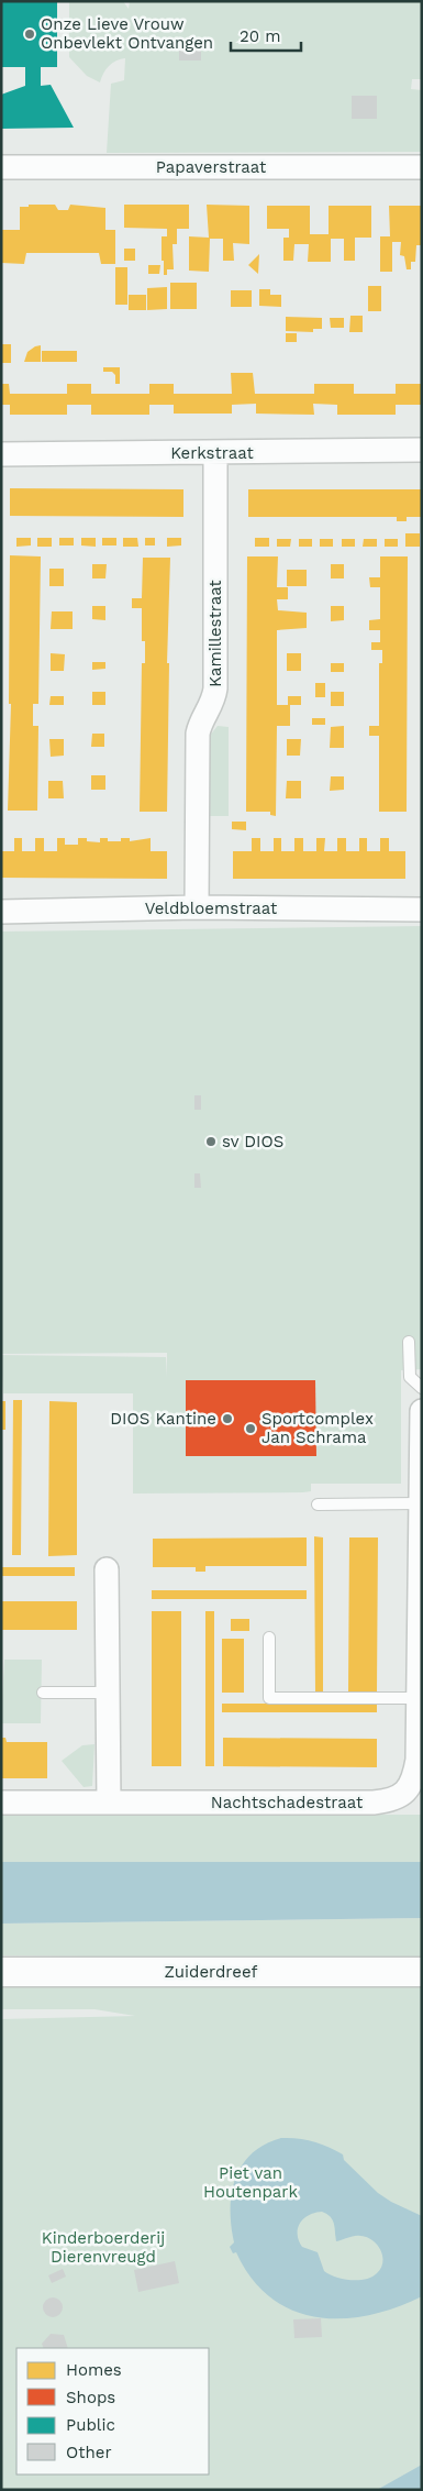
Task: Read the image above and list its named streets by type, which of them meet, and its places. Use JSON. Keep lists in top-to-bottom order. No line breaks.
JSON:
{"streets":{"street":["Papaverstraat","Kerkstraat","Kamillestraat","Veldbloemstraat","Nachtschadestraat","Zuiderdreef"]},"crossings":[["Kerkstraat","Kamillestraat"],["Kamillestraat","Veldbloemstraat"]],"parks":["Piet van Houtenpark","Kinderboerderij Dierenvreugd"],"places":["Onze Lieve Vrouw Onbevlekt Ontvangen","sv DIOS","DIOS Kantine","Sportcomplex Jan Schrama"],"legend":["Homes","Shops","Public","Other"],"scale_bar":"20 m"}
